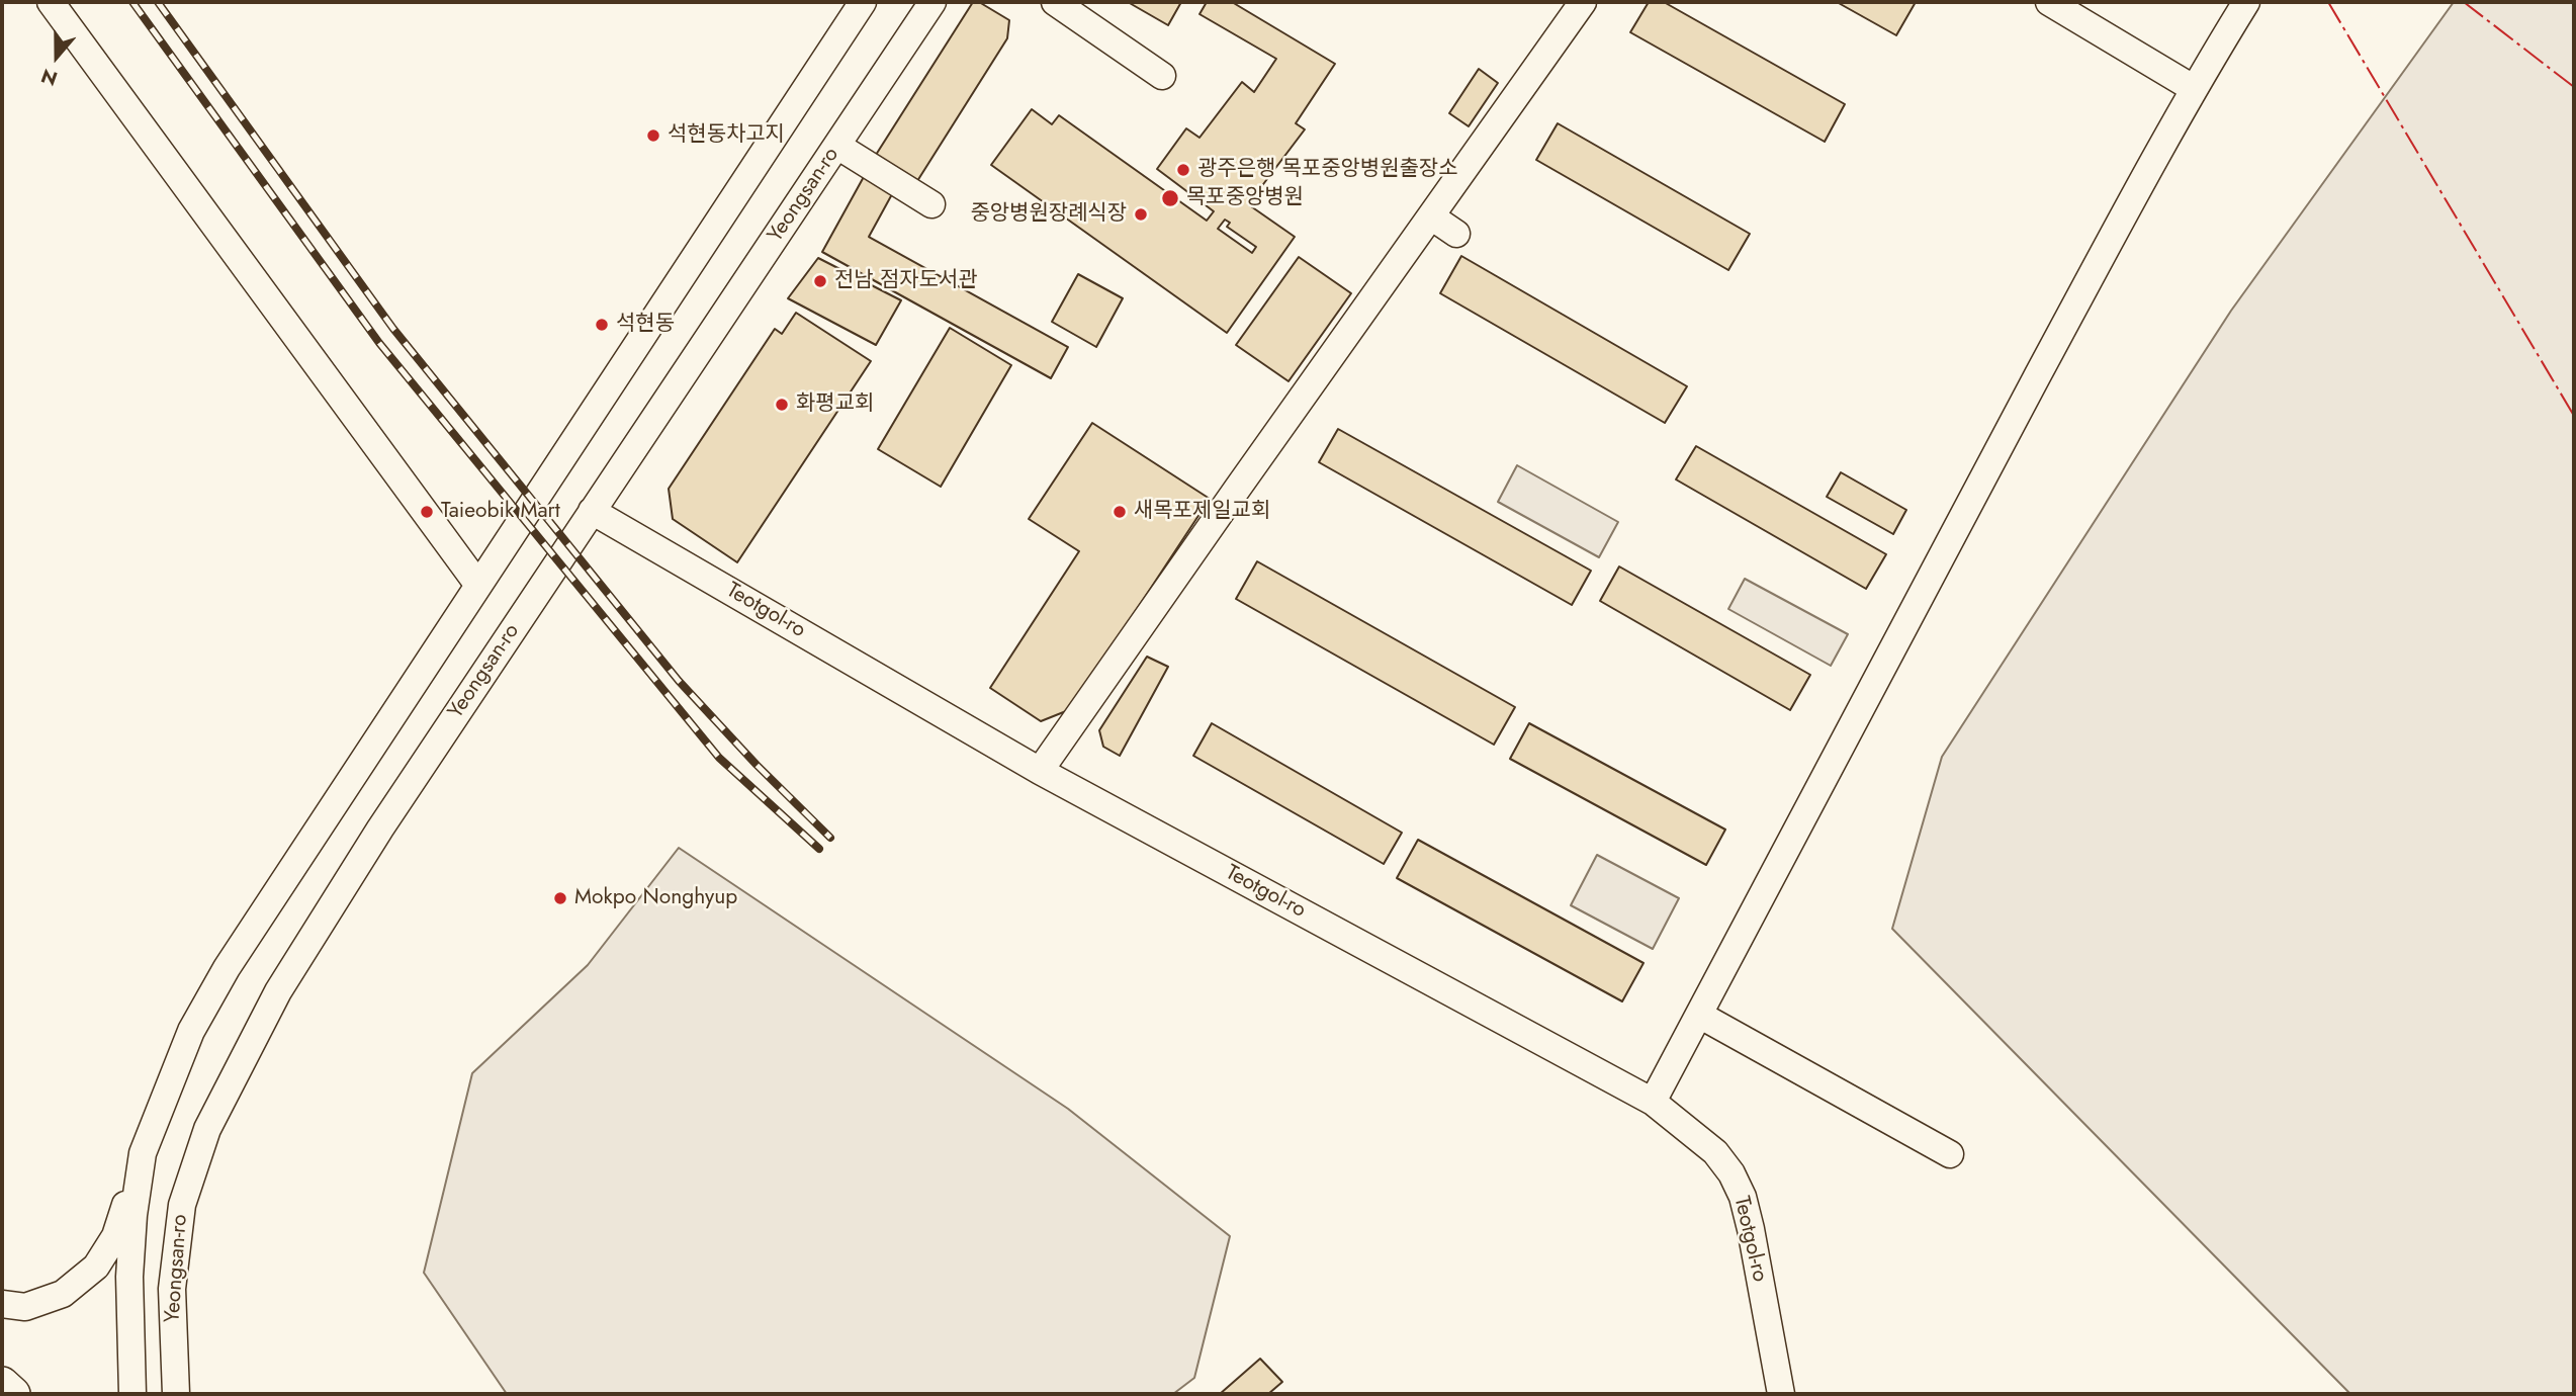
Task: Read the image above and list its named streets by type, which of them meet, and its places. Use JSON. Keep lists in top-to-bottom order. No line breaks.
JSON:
{"streets":{"street":["Yeongsan-ro","Teotgol-ro"]},"crossings":[["Yeongsan-ro","Teotgol-ro"]],"places":["석현동차고지","광주은행 목포중앙병원출장소","목포중앙병원","중앙병원장례식장","전남 점자도서관","석현동","화평교회","Taieobik Mart","새목포제일교회","Mokpo Nonghyup"],"north":"bottom"}
